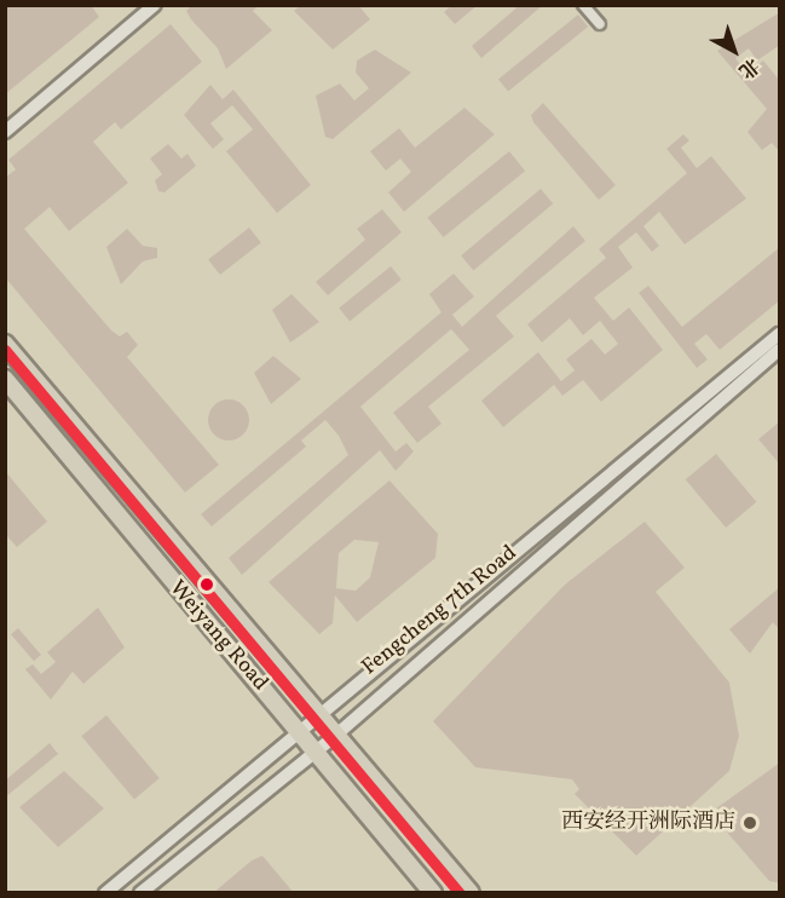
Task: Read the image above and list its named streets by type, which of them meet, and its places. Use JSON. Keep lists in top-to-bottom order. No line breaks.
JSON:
{"streets":{"main road":["Weiyang Road"],"street":["Fengcheng 7th Road"]},"crossings":[["Fengcheng 7th Road","Weiyang Road"]],"places":["西安经开洲际酒店"],"north":"bottom right"}
